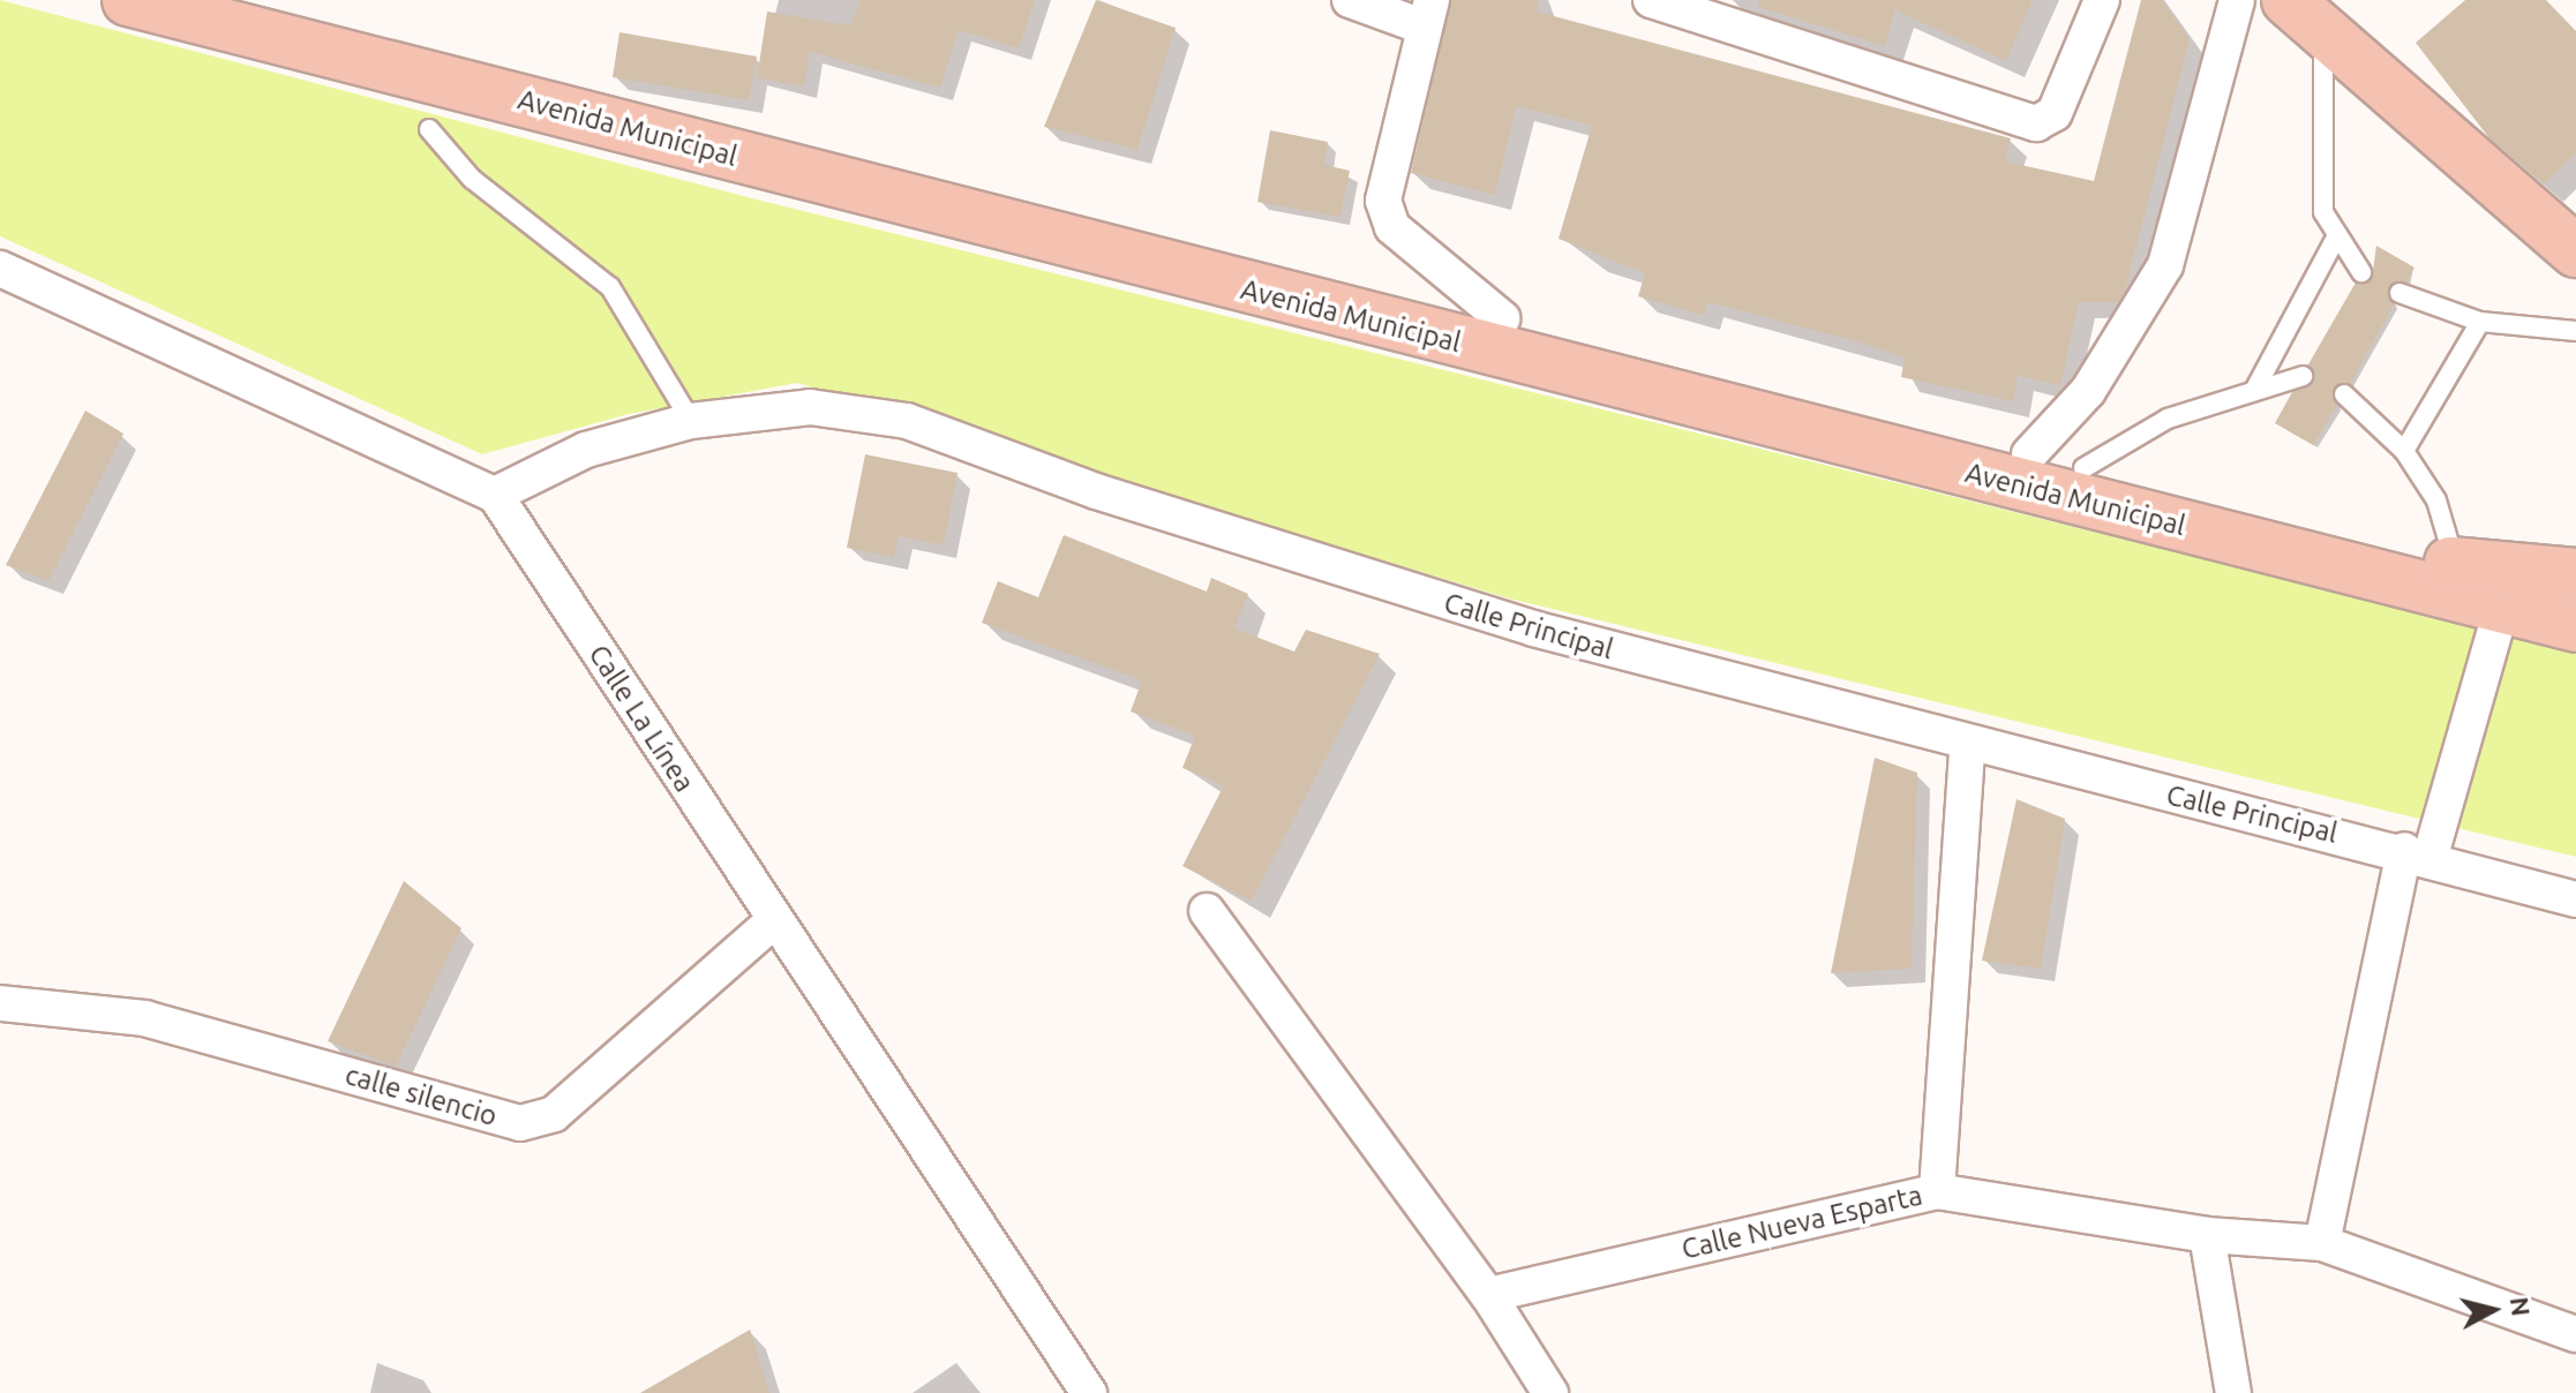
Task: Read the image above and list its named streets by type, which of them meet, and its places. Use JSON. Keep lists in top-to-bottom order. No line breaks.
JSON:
{"streets":{"highway":["Avenida Municipal"],"street":["Calle Principal","Calle La Línea","calle silencio","Calle Nueva Esparta"]},"crossings":[["Calle Principal","Calle La Línea"],["Calle La Línea","calle silencio"]],"north":"right"}
